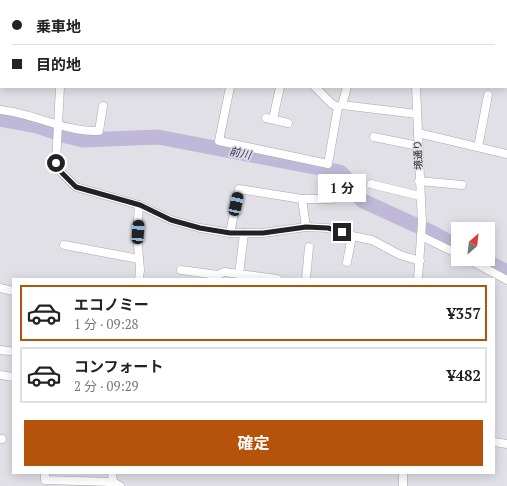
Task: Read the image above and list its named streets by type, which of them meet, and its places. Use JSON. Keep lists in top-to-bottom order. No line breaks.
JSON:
{"streets":{"street":["境通り"]},"water":["前川"],"north":"top right","page":{"banner":["乗車地","目的地"],"bubble":"1 分","list":[{"name":"エコノミー","note":"1 分 · 09:28","value":"¥357"},{"name":"コンフォート","note":"2 分 · 09:29","value":"¥482"}],"buttons":"確定"}}
